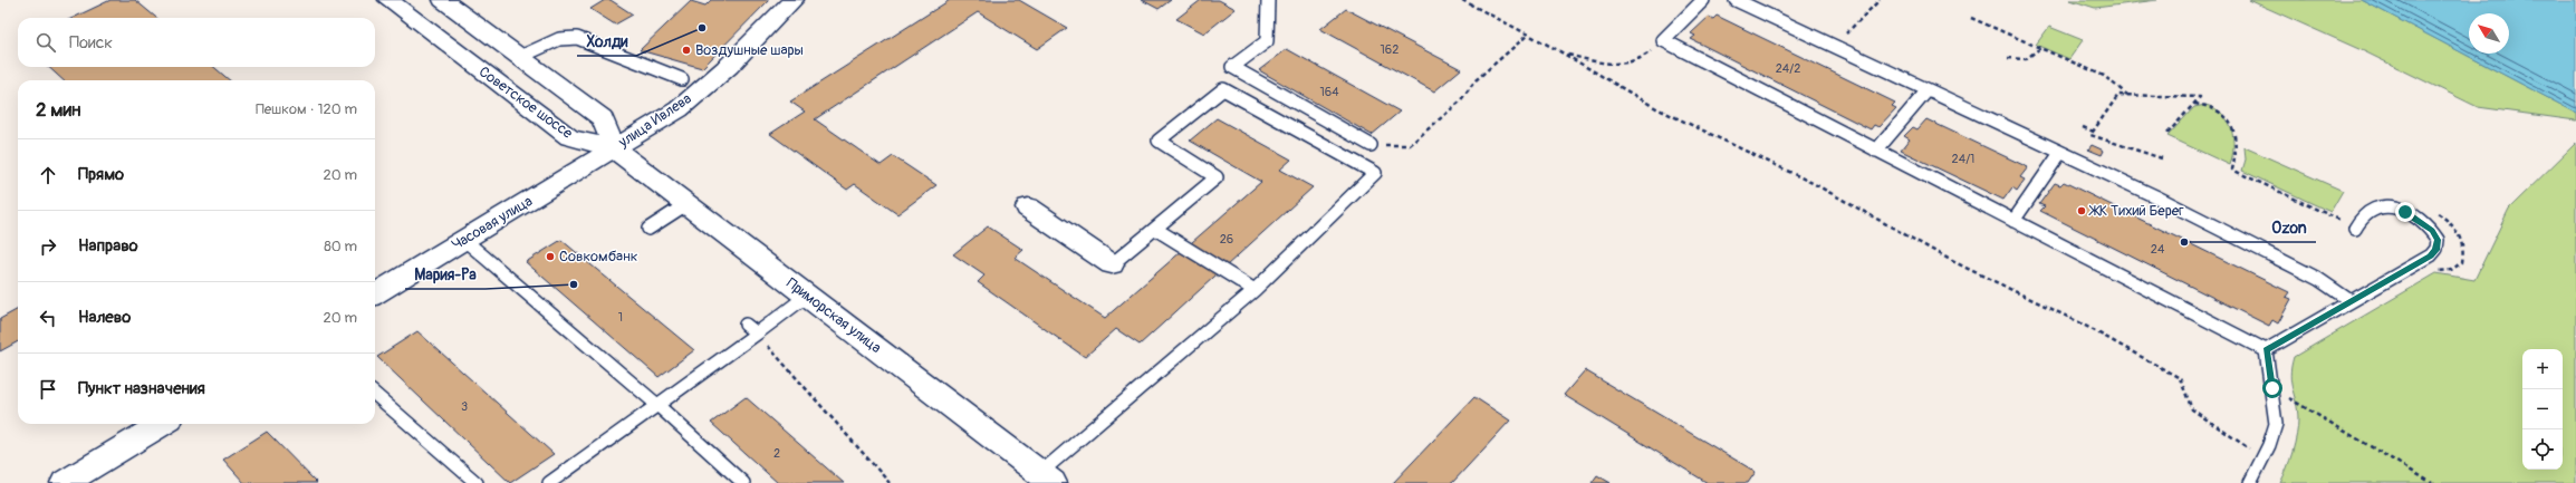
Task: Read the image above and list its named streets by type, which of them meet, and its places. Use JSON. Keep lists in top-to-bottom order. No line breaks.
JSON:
{"streets":{"main road":["Советское шоссе","улица Ивлева","Часовая улица","Приморская улица"]},"crossings":[["Советское шоссе","улица Ивлева"],["Советское шоссе","Часовая улица"],["Советское шоссе","Приморская улица"],["улица Ивлева","Часовая улица"],["улица Ивлева","Приморская улица"],["Часовая улица","Приморская улица"]],"places":["Холди","Воздушные шары","ЖК Тихий Берег","Ozon","Совкомбанк","Мария-Ра"],"house_numbers":["162","24/2","164","24/1","26","24","1","3","2"],"north":"top left","page":{"search":"Поиск","heading":["2 мин","Пешком · 120 m"],"list":[["Прямо","20 m"],["Направо","80 m"],["Налево","20 m"],"Пункт назначения"],"map_buttons":["+","−"]}}
